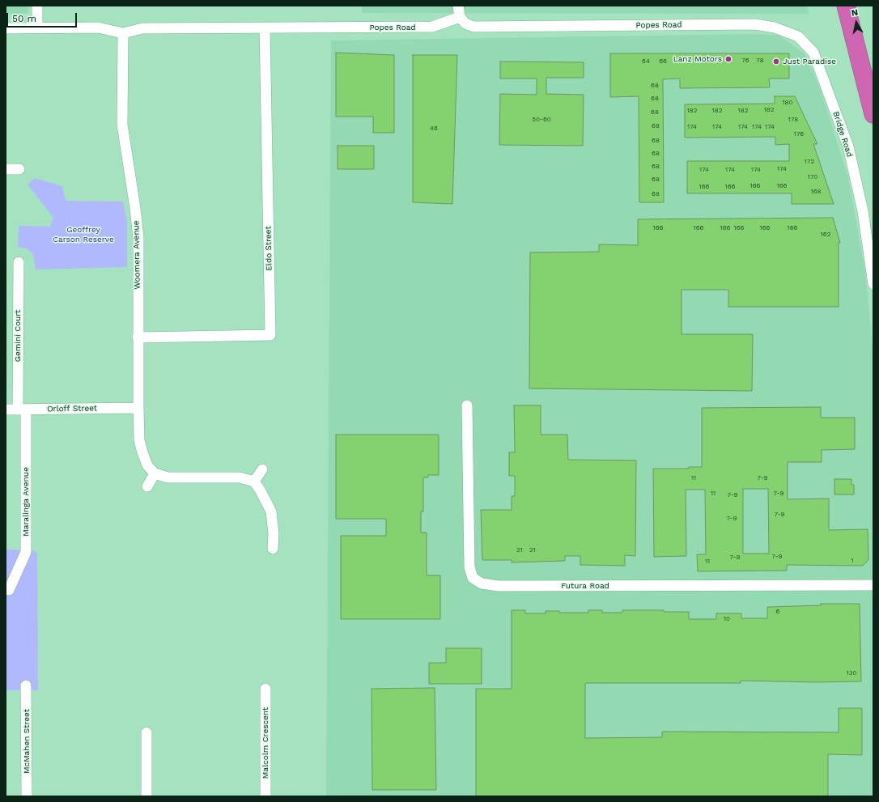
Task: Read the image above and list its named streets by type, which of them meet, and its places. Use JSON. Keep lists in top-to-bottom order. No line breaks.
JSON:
{"streets":{"street":["Popes Road","Bridge Road","Eldo Street","Woomera Avenue","Gemini Court","Orloff Street","Maralinga Avenue","Futura Road","McMahen Street","Malcolm Crescent"]},"crossings":[["Popes Road","Bridge Road"],["Popes Road","Eldo Street"],["Popes Road","Woomera Avenue"],["Eldo Street","Woomera Avenue"],["Woomera Avenue","Orloff Street"],["Gemini Court","Orloff Street"],["Gemini Court","Maralinga Avenue"],["Orloff Street","Maralinga Avenue"]],"parks":["Geoffrey Carson Reserve"],"places":["Lanz Motors","Just Paradise"],"house_numbers":["76","78","64","66","68","68","180","182","182","182","182","68","50-60","178","68","174","174","174","174","174","46","176","68","68","172","68","174","174","174","174","170","68","166","166","166","166","168","68","166","166","166","166","166","166","162","11","7-9","11","7-9","7-9","7-9","7-9","21","21","7-9","7-9","1","11","6","10","130"],"scale_bar":"50 m","north":"top"}
